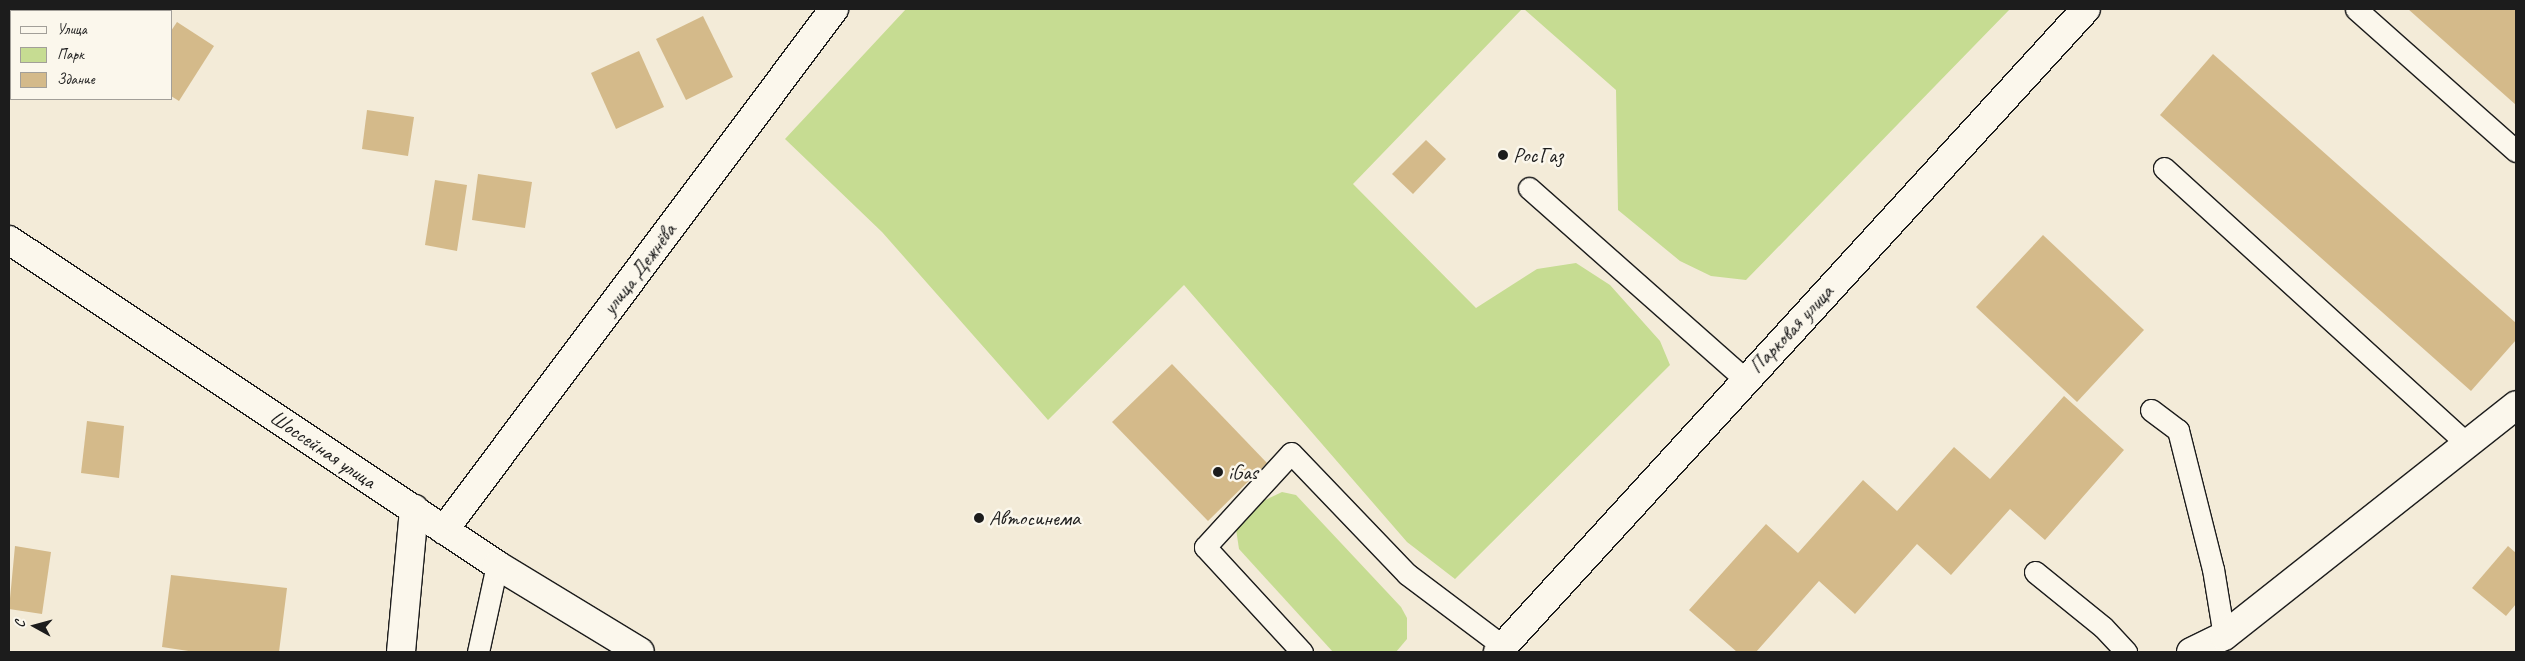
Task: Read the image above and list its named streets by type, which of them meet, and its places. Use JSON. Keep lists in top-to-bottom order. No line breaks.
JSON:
{"streets":{"main road":["улица Дежнёва","Парковая улица","Шоссейная улица"]},"crossings":[["улица Дежнёва","Шоссейная улица"]],"places":["РосГаз","iGas","Автосинема"],"legend":["Улица","Парк","Здание"],"north":"left"}
